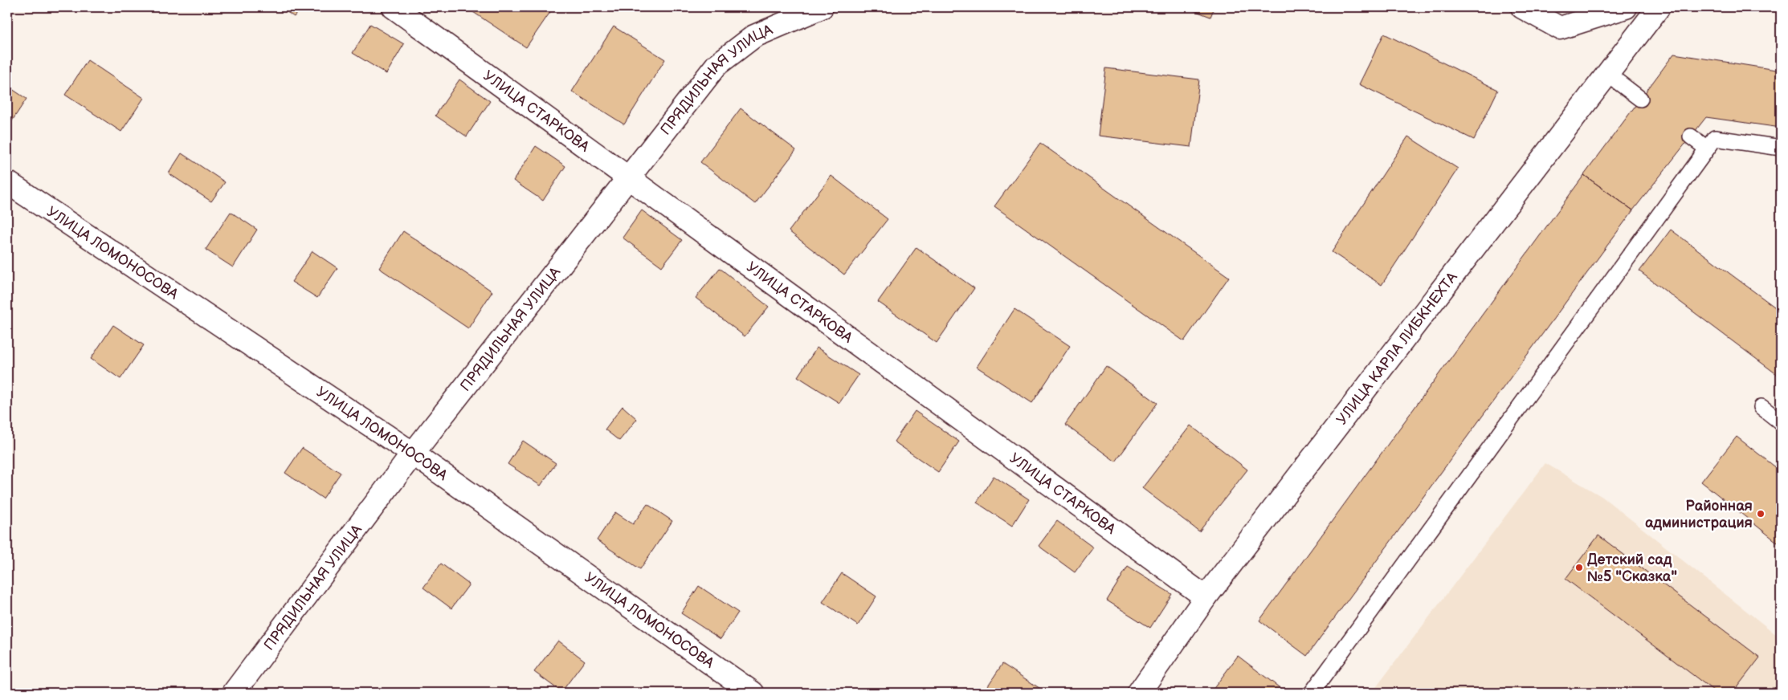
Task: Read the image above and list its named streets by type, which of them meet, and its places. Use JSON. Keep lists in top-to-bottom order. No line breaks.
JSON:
{"streets":{"street":["ПРЯДИЛЬНАЯ УЛИЦА","УЛИЦА СТАРКОВА","УЛИЦА ЛОМОНОСОВА","УЛИЦА КАРЛА ЛИБКНЕХТА"]},"crossings":[["ПРЯДИЛЬНАЯ УЛИЦА","УЛИЦА СТАРКОВА"],["ПРЯДИЛЬНАЯ УЛИЦА","УЛИЦА ЛОМОНОСОВА"],["УЛИЦА СТАРКОВА","УЛИЦА КАРЛА ЛИБКНЕХТА"]],"places":["Районная администрация","Детский сад №5 \"Сказка\""]}
